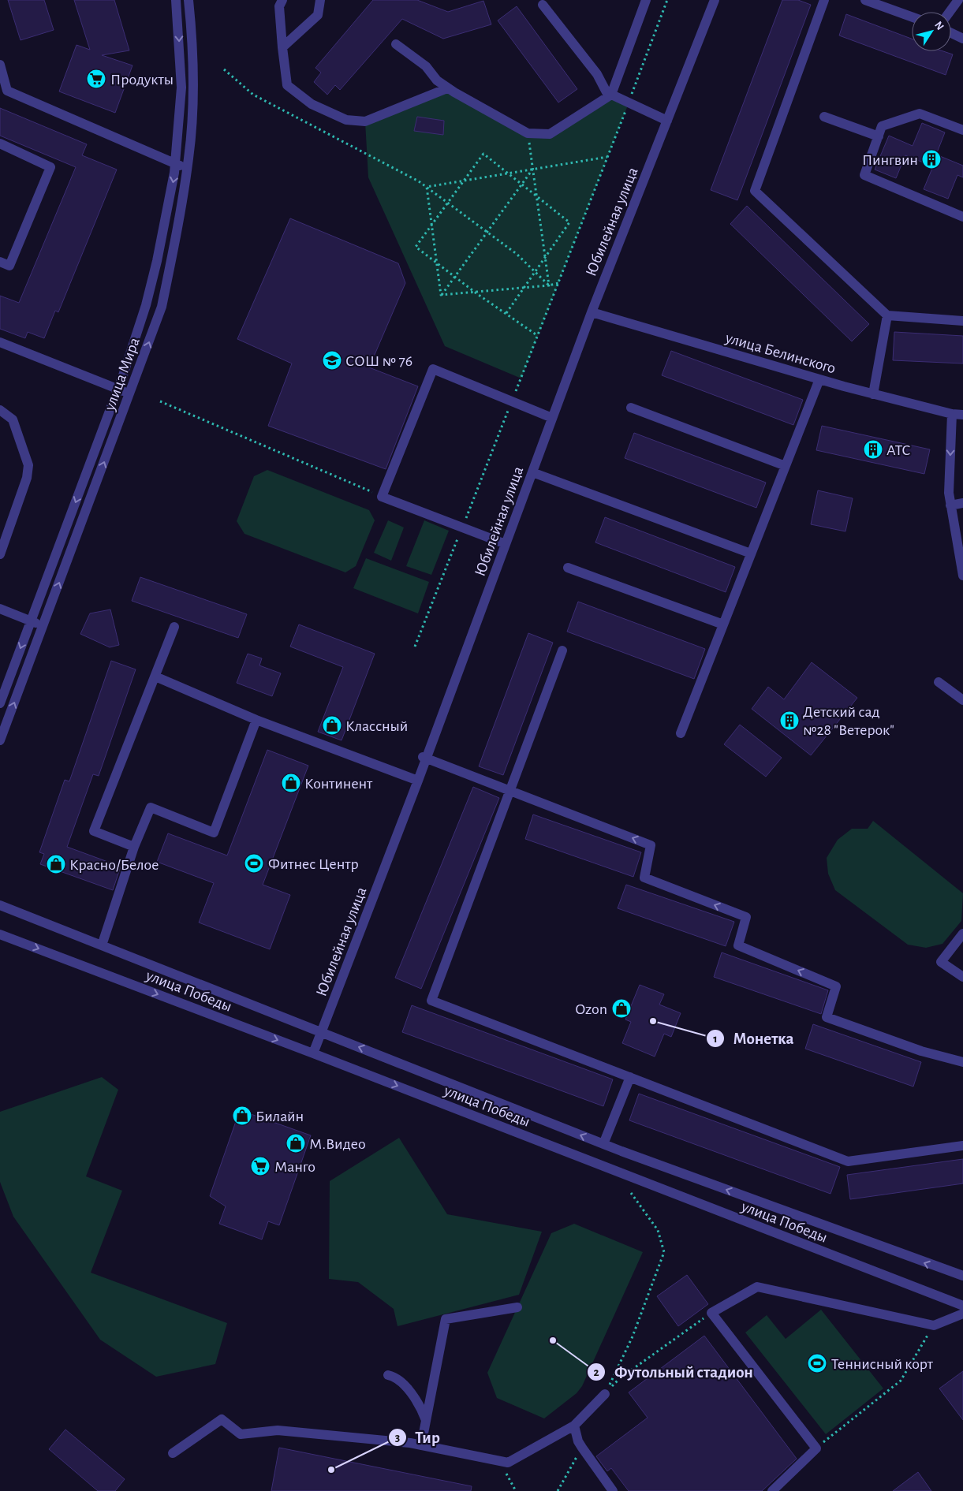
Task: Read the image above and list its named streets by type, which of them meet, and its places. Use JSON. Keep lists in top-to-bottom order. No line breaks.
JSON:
{"streets":{"street":["Юбилейная улица","улица Белинского","улица Мира","улица Победы"]},"crossings":[["Юбилейная улица","улица Белинского"],["Юбилейная улица","улица Победы"]],"places":{"supermarket":["Продукты","Манго"],"building":["Пингвин","АТС","Детский сад №28 \"Ветерок\""],"school or university":["СОШ № 76"],"shop":["Классный","Континент","Красно/Белое","Ozon","Билайн","М.Видео"],"sports":["Фитнес Центр","Теннисный корт"],"other":["Монетка","Футольный стадион","Тир"]},"north":"top right"}
